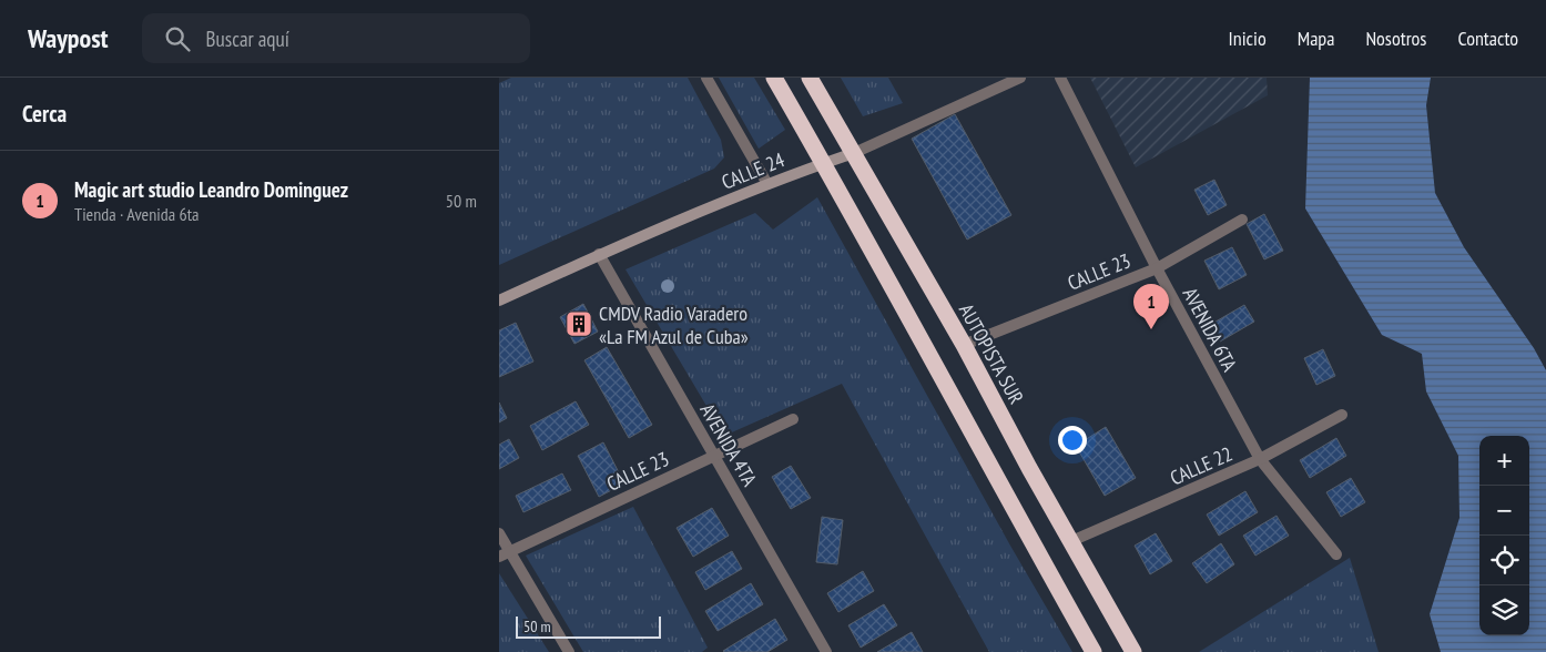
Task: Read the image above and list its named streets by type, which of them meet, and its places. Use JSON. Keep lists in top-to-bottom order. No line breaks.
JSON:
{"streets":{"highway":["AUTOPISTA SUR"],"street":["CALLE 24","CALLE 23","AVENIDA 6TA","AVENIDA 4TA","CALLE 22"]},"crossings":[["CALLE 24","AUTOPISTA SUR"],["CALLE 24","AVENIDA 4TA"],["CALLE 23","AVENIDA 6TA"],["CALLE 23","AUTOPISTA SUR"],["CALLE 23","AVENIDA 4TA"],["AVENIDA 6TA","CALLE 22"],["AUTOPISTA SUR","CALLE 22"]],"places":{"building":["CMDV Radio Varadero «La FM Azul de Cuba»"]},"scale_bar":"50 m","page":{"header":"Waypost","search":"Buscar aquí","nav":["Inicio","Mapa","Nosotros","Contacto"],"heading":"Cerca","list":[{"mark":"1","name":"Magic art studio Leandro Dominguez","note":"Tienda · Avenida 6ta","value":"50 m"}],"pins":"1","map_buttons":["+","−"],"scale":"50 m"}}
